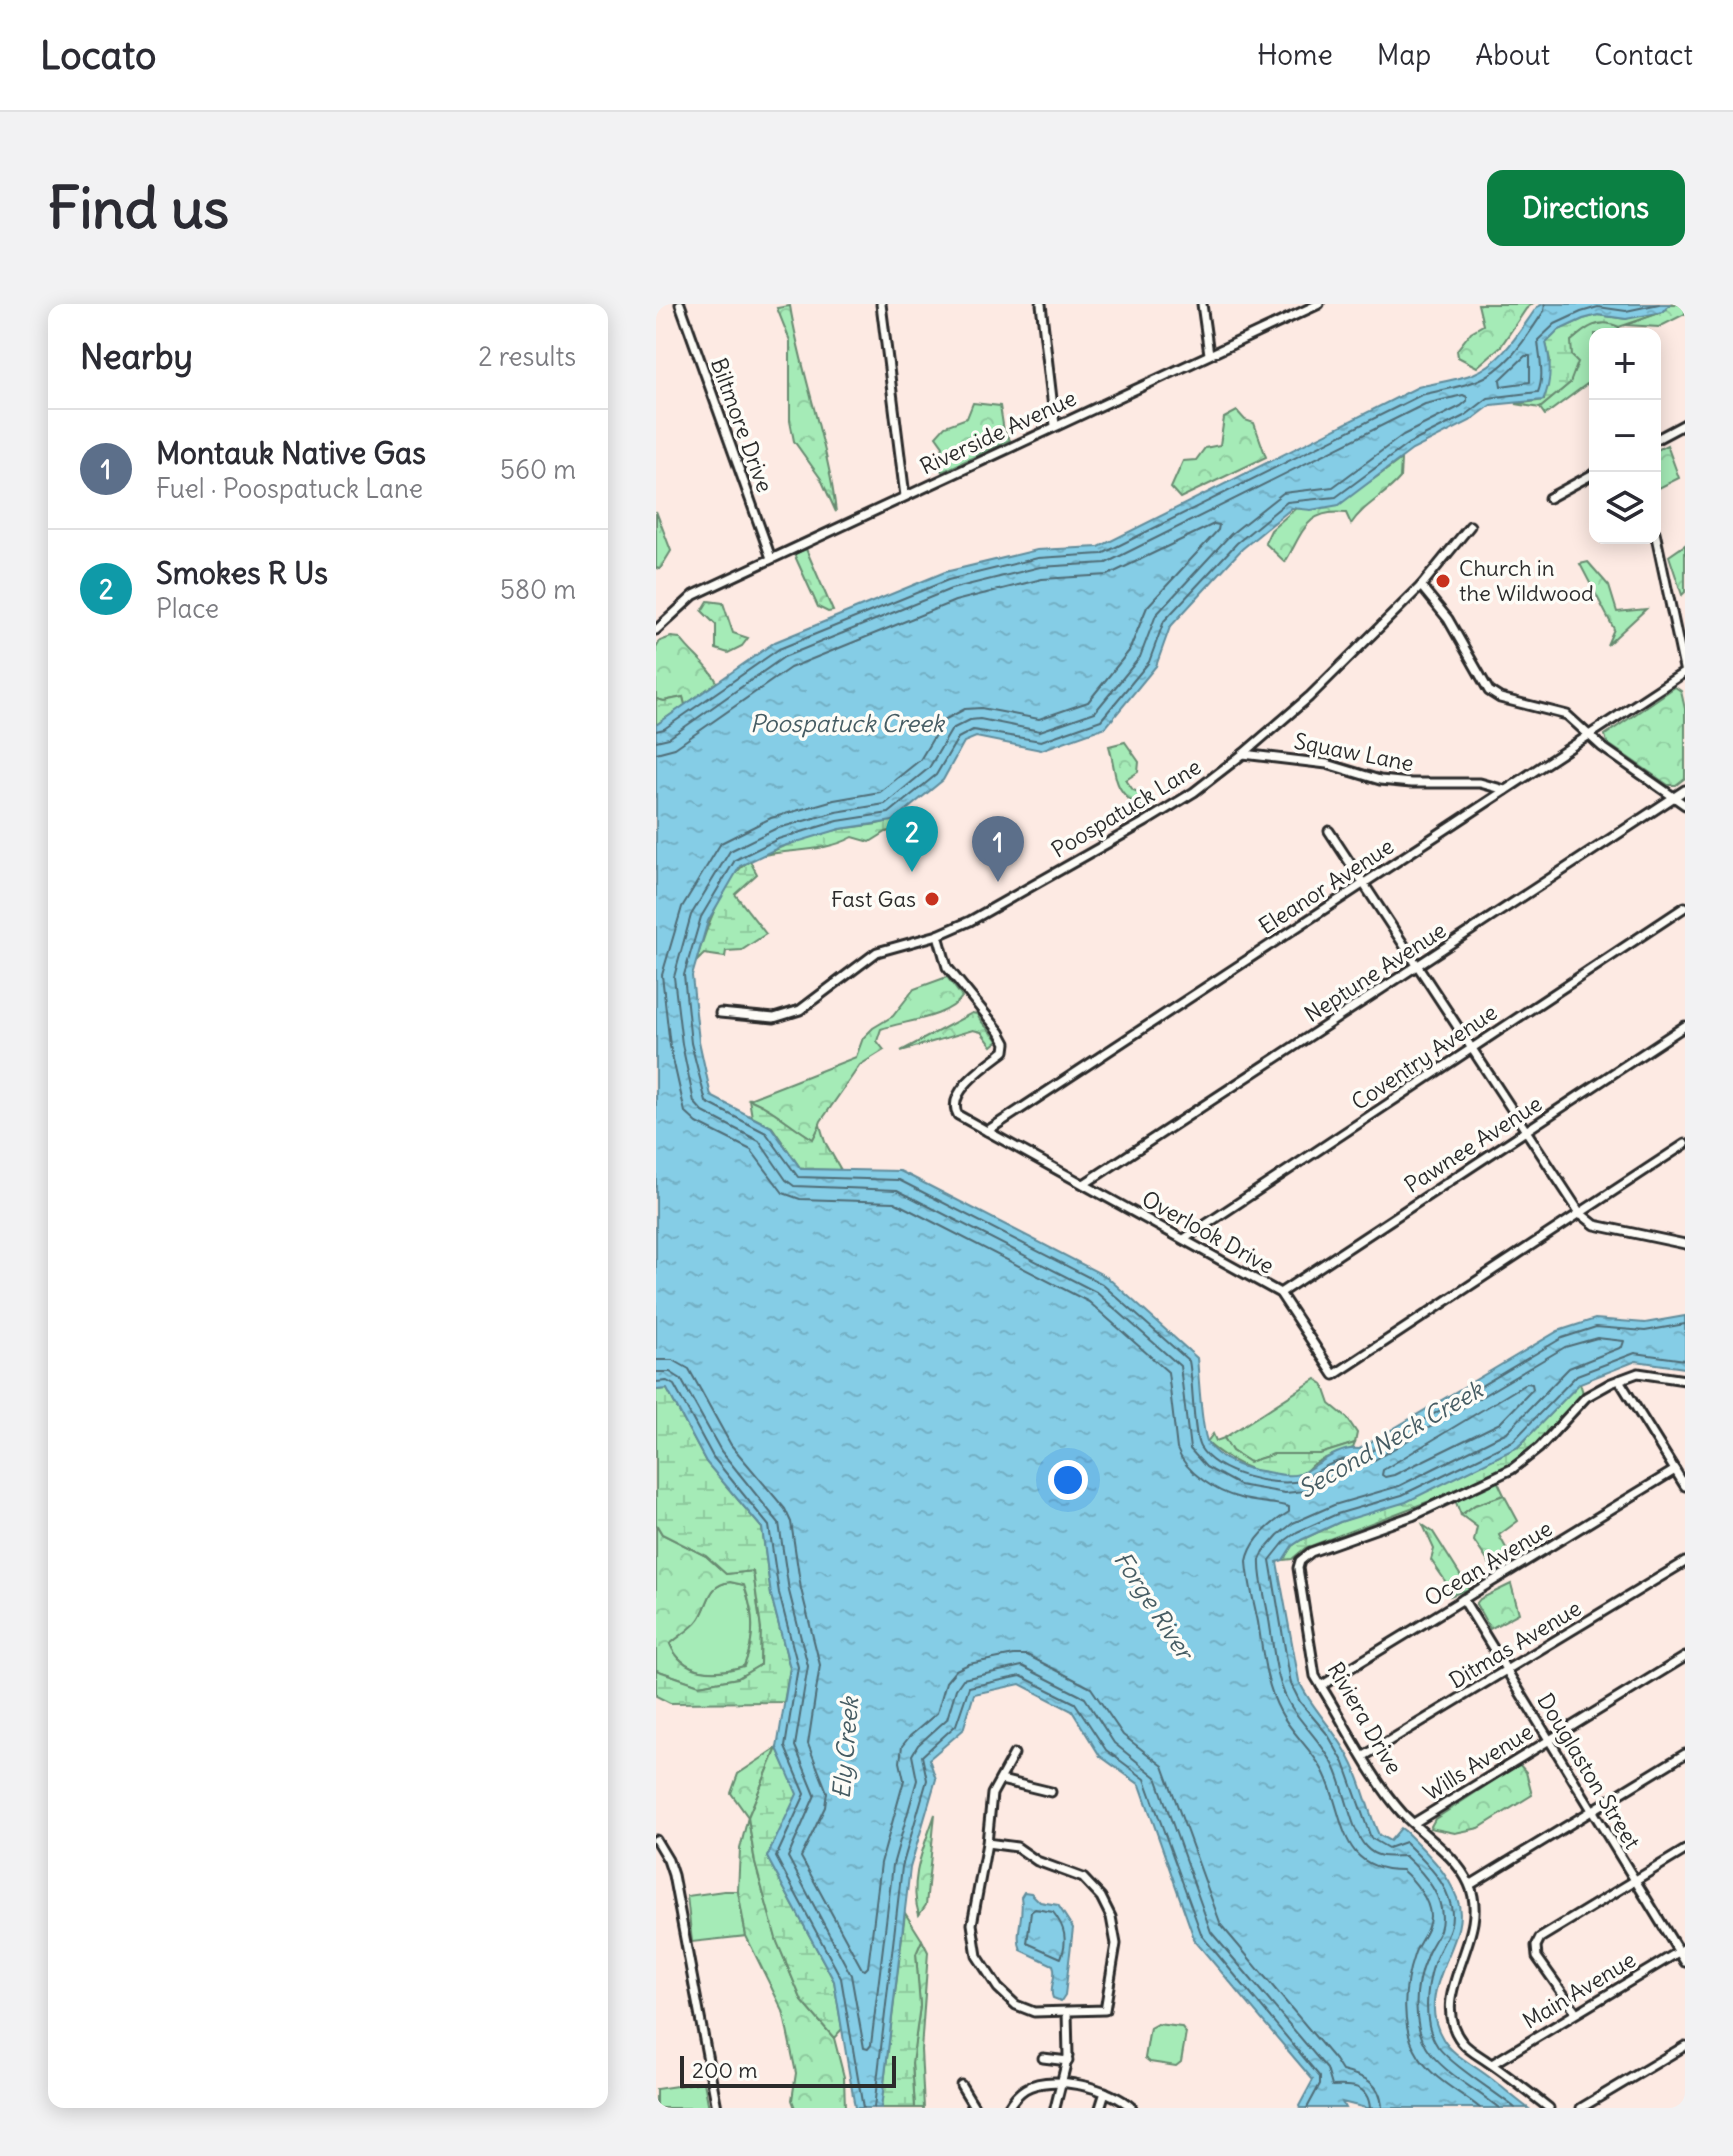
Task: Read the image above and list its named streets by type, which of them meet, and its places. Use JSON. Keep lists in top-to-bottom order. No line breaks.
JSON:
{"streets":{"street":["Biltmore Drive","Riverside Avenue","Squaw Lane","Poospatuck Lane","Eleanor Avenue","Neptune Avenue","Coventry Avenue","Pawnee Avenue","Overlook Drive","Ocean Avenue","Ditmas Avenue","Riviera Drive","Wills Avenue","Douglaston Street","Main Avenue"]},"crossings":[["Biltmore Drive","Riverside Avenue"],["Squaw Lane","Poospatuck Lane"],["Squaw Lane","Eleanor Avenue"],["Poospatuck Lane","Overlook Drive"],["Eleanor Avenue","Overlook Drive"],["Neptune Avenue","Overlook Drive"],["Coventry Avenue","Overlook Drive"],["Pawnee Avenue","Overlook Drive"],["Ocean Avenue","Riviera Drive"],["Ocean Avenue","Douglaston Street"],["Ditmas Avenue","Riviera Drive"],["Ditmas Avenue","Douglaston Street"],["Riviera Drive","Wills Avenue"],["Wills Avenue","Douglaston Street"],["Douglaston Street","Main Avenue"]],"water":["Poospatuck Creek","Second Neck Creek","Forge River","Ely Creek"],"places":["Church in the Wildwood","Fast Gas"],"scale_bar":"200 m","page":{"header":"Locato","nav":["Home","Map","About","Contact"],"buttons":"Directions","title":"Find us","heading":["Nearby","2 results"],"map_buttons":["+","−"],"list":[{"mark":"1","name":"Montauk Native Gas","note":"Fuel · Poospatuck Lane","value":"560 m"},{"mark":"2","name":"Smokes R Us","note":"Place","value":"580 m"}],"pins":["2","1"],"scale":"200 m"}}
